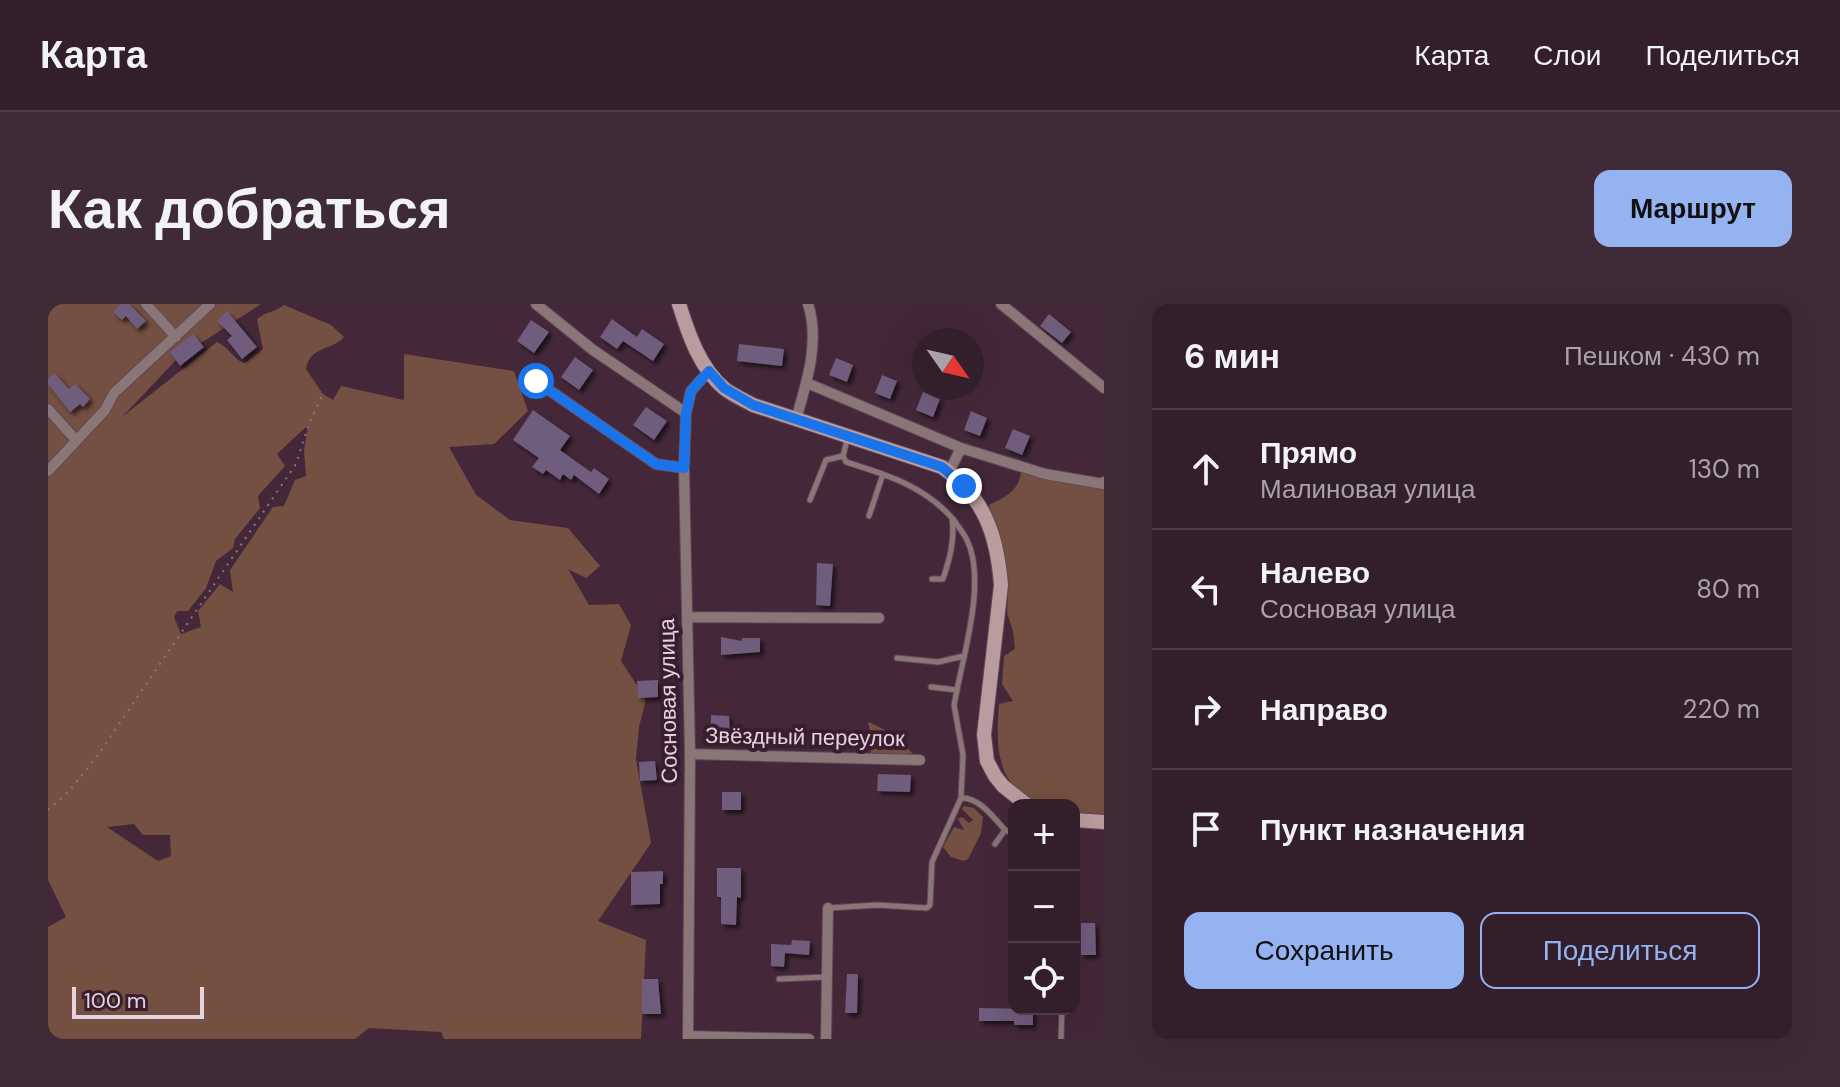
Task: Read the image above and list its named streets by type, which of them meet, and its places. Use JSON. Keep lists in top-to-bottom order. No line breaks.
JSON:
{"streets":{"street":["Сосновая улица","Звёздный переулок"]},"crossings":[["Сосновая улица","Звёздный переулок"]],"scale_bar":"100 m","north":"bottom right","page":{"header":"Карта","nav":["Карта","Слои","Поделиться"],"buttons":["Маршрут",["Сохранить","Поделиться"]],"title":"Как добраться","heading":["6 мин","Пешком · 430 m"],"list":[["Прямо","Малиновая улица","130 m"],["Налево","Сосновая улица","80 m"],["Направо","220 m"],"Пункт назначения"],"map_buttons":["+","−"],"scale":"100 m"}}
